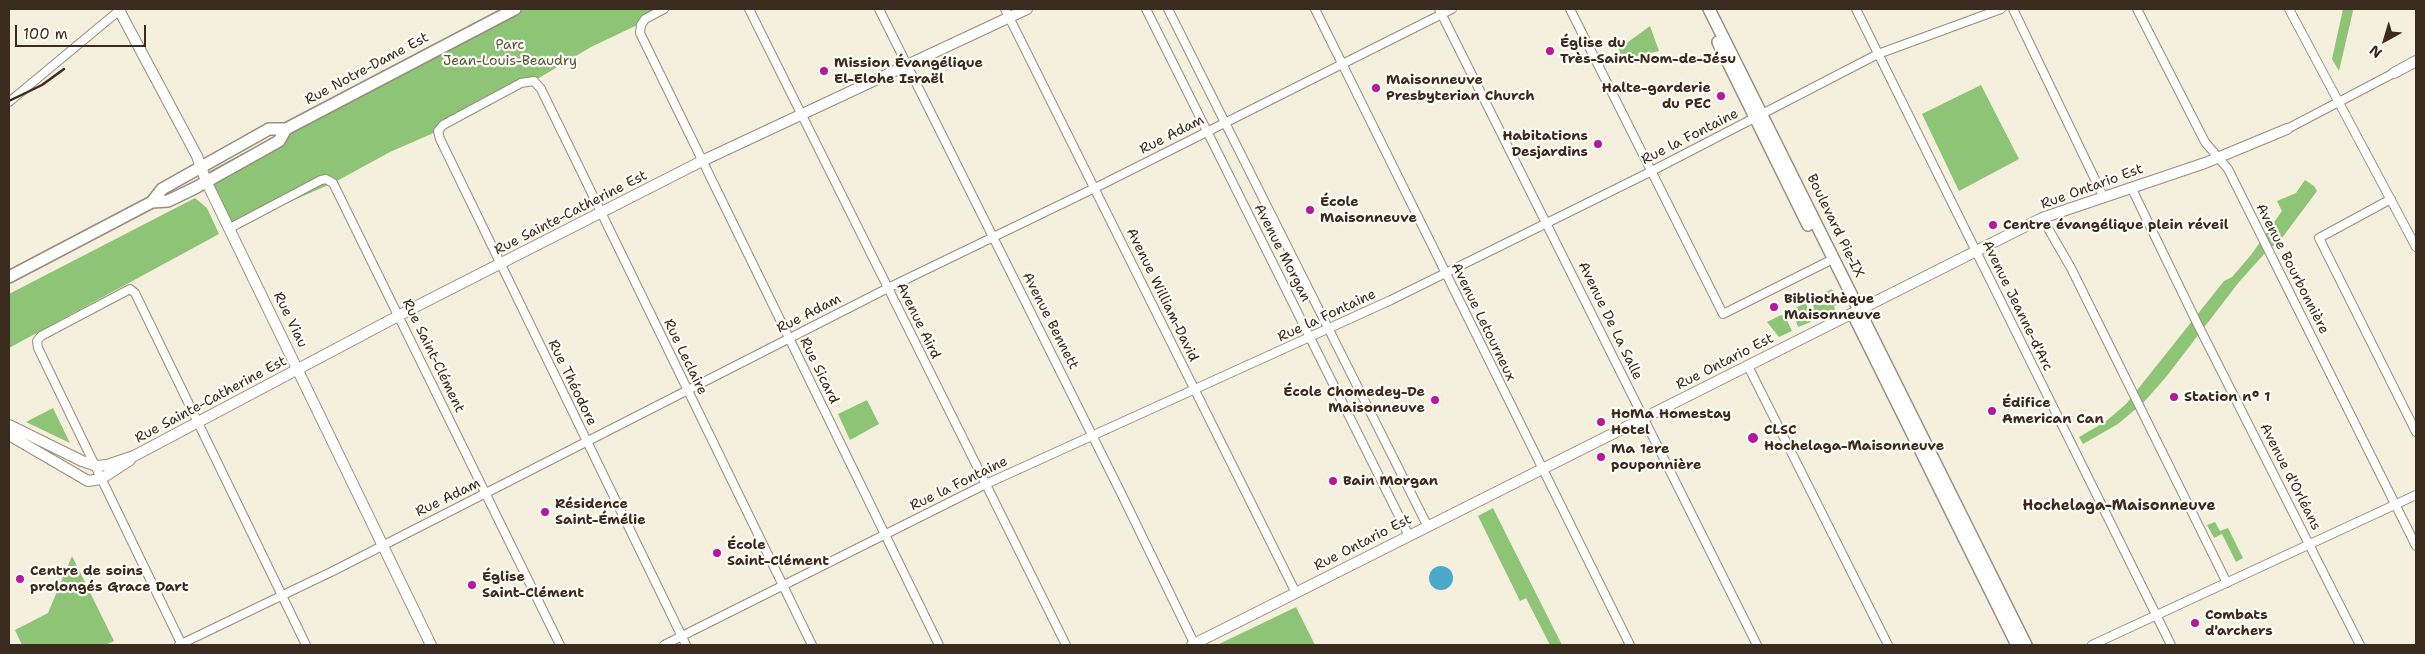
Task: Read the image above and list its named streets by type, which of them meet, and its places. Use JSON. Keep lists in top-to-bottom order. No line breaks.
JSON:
{"streets":{"main road":["Rue Notre-Dame Est","Rue Ontario Est","Rue Sainte-Catherine Est","Boulevard Pie-IX","Rue Viau"],"street":["Rue Adam","Rue la Fontaine","Avenue Morgan","Avenue Bourbonnière","Avenue William-David","Avenue Jeanne-d'Arc","Avenue Aird","Avenue Bennett","Avenue De La Salle","Avenue Letourneux","Rue Saint-Clément","Rue Leclaire","Rue Sicard","Rue Théodore","Avenue d'Orléans"]},"crossings":[["Rue Notre-Dame Est","Rue Viau"],["Rue Adam","Avenue Morgan"],["Rue Adam","Avenue William-David"],["Rue Adam","Rue Viau"],["Rue Adam","Avenue Aird"],["Rue Adam","Avenue Bennett"],["Rue Adam","Avenue De La Salle"],["Rue Adam","Avenue Letourneux"],["Rue Adam","Rue Saint-Clément"],["Rue Adam","Rue Leclaire"],["Rue Adam","Rue Sicard"],["Rue Adam","Rue Théodore"],["Rue la Fontaine","Boulevard Pie-IX"],["Rue la Fontaine","Avenue Morgan"],["Rue la Fontaine","Avenue William-David"],["Rue la Fontaine","Avenue Jeanne-d'Arc"],["Rue la Fontaine","Avenue Aird"],["Rue la Fontaine","Avenue Bennett"],["Rue la Fontaine","Avenue De La Salle"],["Rue la Fontaine","Avenue Letourneux"],["Rue la Fontaine","Rue Leclaire"],["Rue la Fontaine","Rue Sicard"],["Rue la Fontaine","Rue Théodore"],["Rue Ontario Est","Boulevard Pie-IX"],["Rue Ontario Est","Avenue Morgan"],["Rue Ontario Est","Avenue Bourbonnière"],["Rue Ontario Est","Avenue William-David"],["Rue Ontario Est","Avenue Jeanne-d'Arc"],["Rue Ontario Est","Avenue Bennett"],["Rue Ontario Est","Avenue De La Salle"],["Rue Ontario Est","Avenue Letourneux"],["Rue Ontario Est","Avenue d'Orléans"],["Rue Sainte-Catherine Est","Avenue William-David"],["Rue Sainte-Catherine Est","Rue Viau"],["Rue Sainte-Catherine Est","Avenue Aird"],["Rue Sainte-Catherine Est","Avenue Bennett"],["Rue Sainte-Catherine Est","Rue Saint-Clément"],["Rue Sainte-Catherine Est","Rue Leclaire"],["Rue Sainte-Catherine Est","Rue Sicard"],["Rue Sainte-Catherine Est","Rue Théodore"],["Rue Viau","Rue Saint-Clément"],["Rue Leclaire","Rue Théodore"]],"districts":["Hochelaga-Maisonneuve"],"parks":["Parc Jean-Louis-Beaudry"],"places":["Église du Très-Saint-Nom-de-Jésu","Mission Évangélique El-Elohe Israël","Maisonneuve Presbyterian Church","Halte-garderie du PEC","Habitations Desjardins","École Maisonneuve","Centre évangélique plein réveil","Bibliothèque Maisonneuve","Station nº 1","École Chomedey-De Maisonneuve","Édifice American Can","HoMa Homestay Hotel","CLSC Hochelaga-Maisonneuve","Ma 1ere pouponnière","Bain Morgan","Résidence Saint-Émélie","École Saint-Clément","Centre de soins prolongés Grace Dart","Église Saint-Clément","Combats d'archers"],"scale_bar":"100 m","north":"bottom left"}
